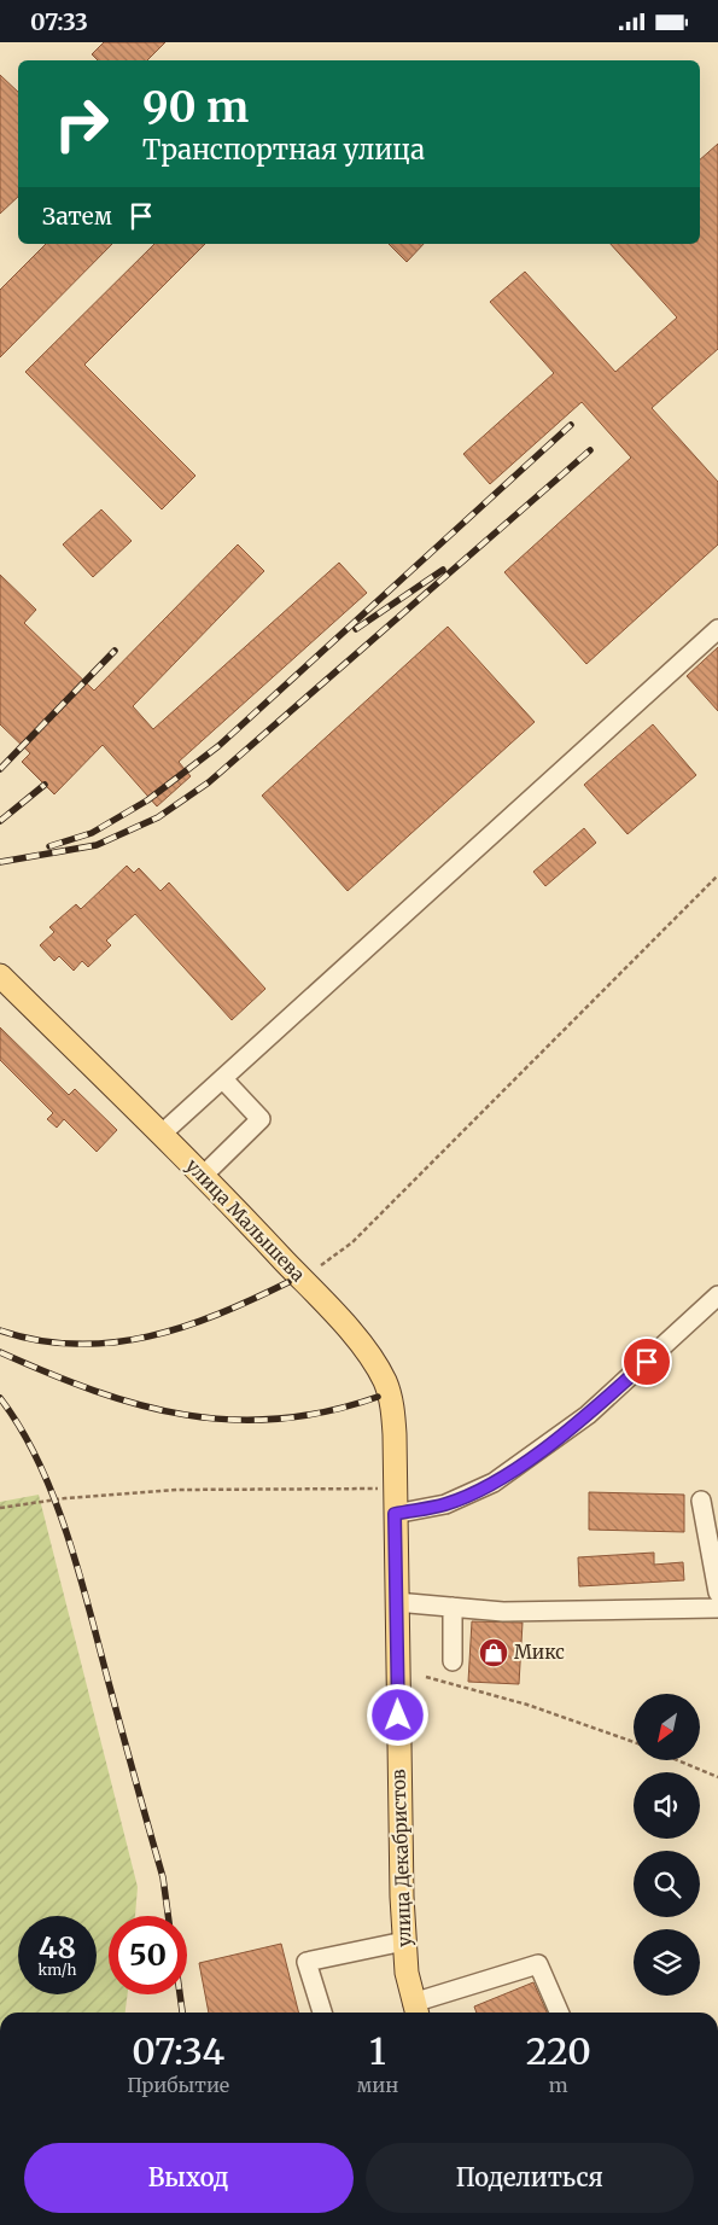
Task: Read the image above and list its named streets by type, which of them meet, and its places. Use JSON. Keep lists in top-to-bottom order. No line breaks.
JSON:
{"streets":{"main road":["улица Малышева","улица Декабристов"]},"crossings":[["улица Малышева","улица Декабристов"]],"places":{"shop":["Микс"]},"north":"bottom left","page":{"status":"07:33","turn":["90 m","Транспортная улица"],"then":"Затем","speed":"48 km/h","limit":"50","eta":["07:34","Прибытие","1","мин","220","m"],"buttons":["Выход","Поделиться"]}}
